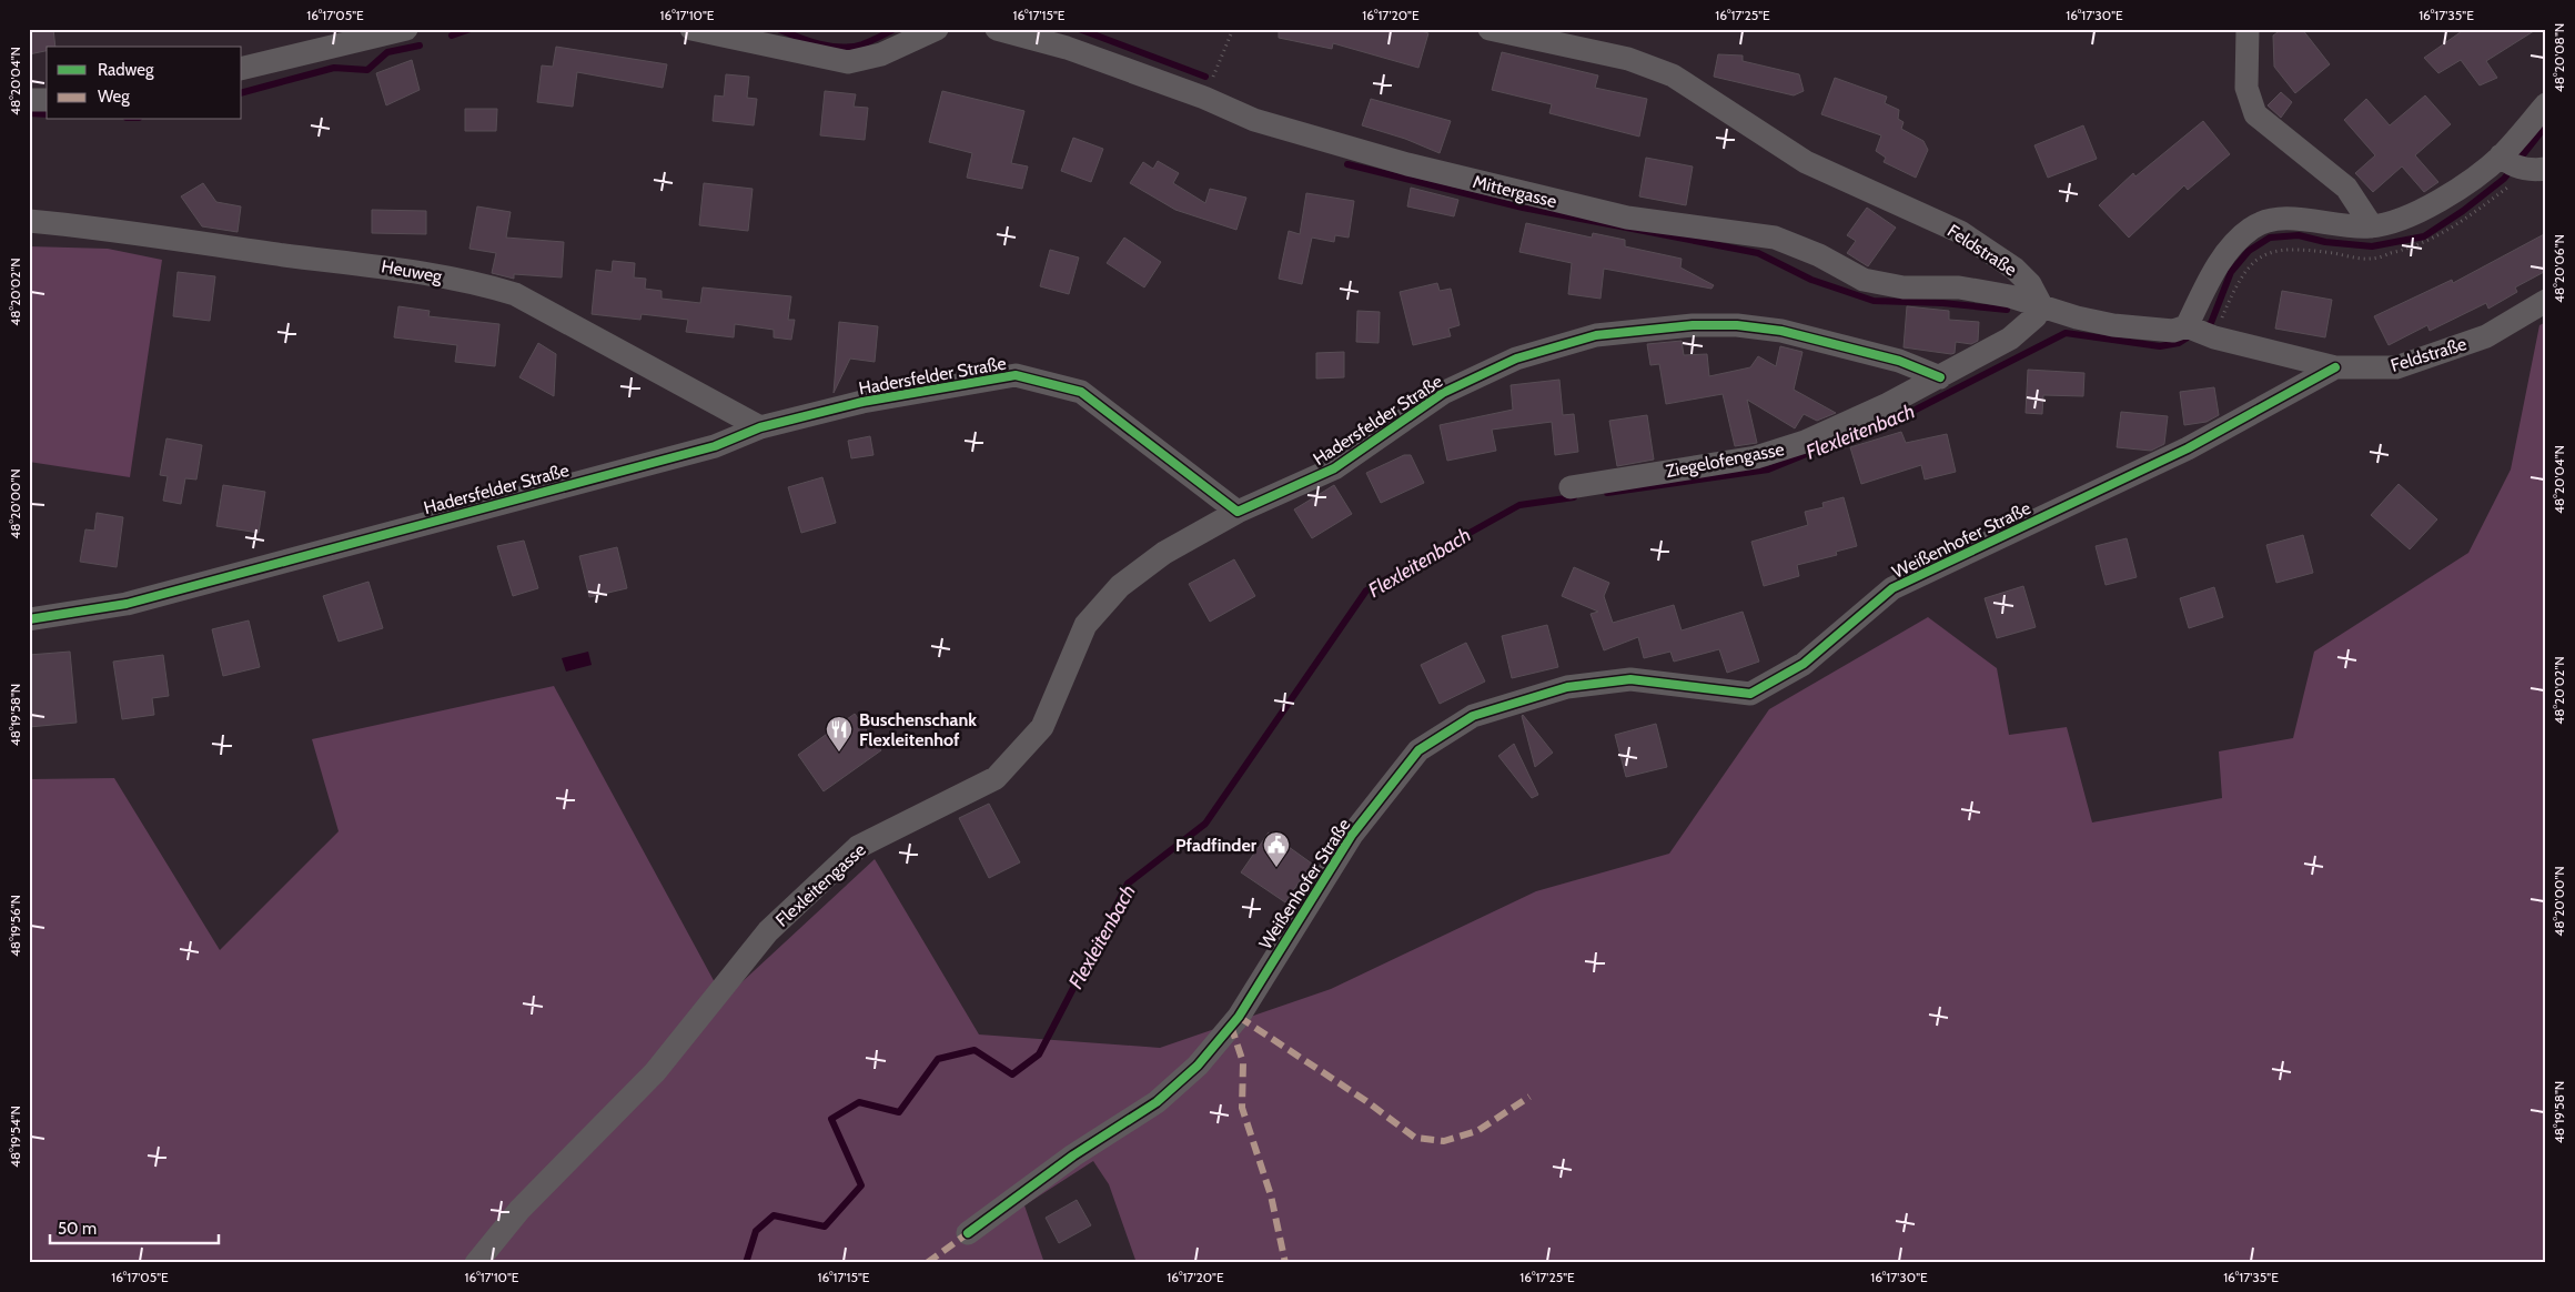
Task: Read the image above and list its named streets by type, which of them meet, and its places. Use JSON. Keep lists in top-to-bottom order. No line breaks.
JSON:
{"streets":{"street":["Mittergasse","Feldstraße","Heuweg","Hadersfelder Straße","Ziegelofengasse","Weißenhofer Straße","Flexleitengasse"]},"crossings":[["Mittergasse","Feldstraße"],["Mittergasse","Ziegelofengasse"],["Feldstraße","Ziegelofengasse"],["Feldstraße","Weißenhofer Straße"],["Heuweg","Hadersfelder Straße"],["Hadersfelder Straße","Ziegelofengasse"],["Hadersfelder Straße","Flexleitengasse"]],"water":["Flexleitenbach"],"places":{"restaurant":["Buschenschank Flexleitenhof"],"public building":["Pfadfinder"]},"legend":["Radweg","Weg"],"scale_bar":"50 m","coordinates":["16°17'05\"E","16°17'10\"E","16°17'15\"E","16°17'20\"E","16°17'25\"E","16°17'30\"E","16°17'35\"E","48°20'08\"N","48°20'04\"N","48°20'06\"N","48°20'02\"N","48°20'00\"N","48°19'58\"N","48°19'56\"N","48°19'54\"N"]}
